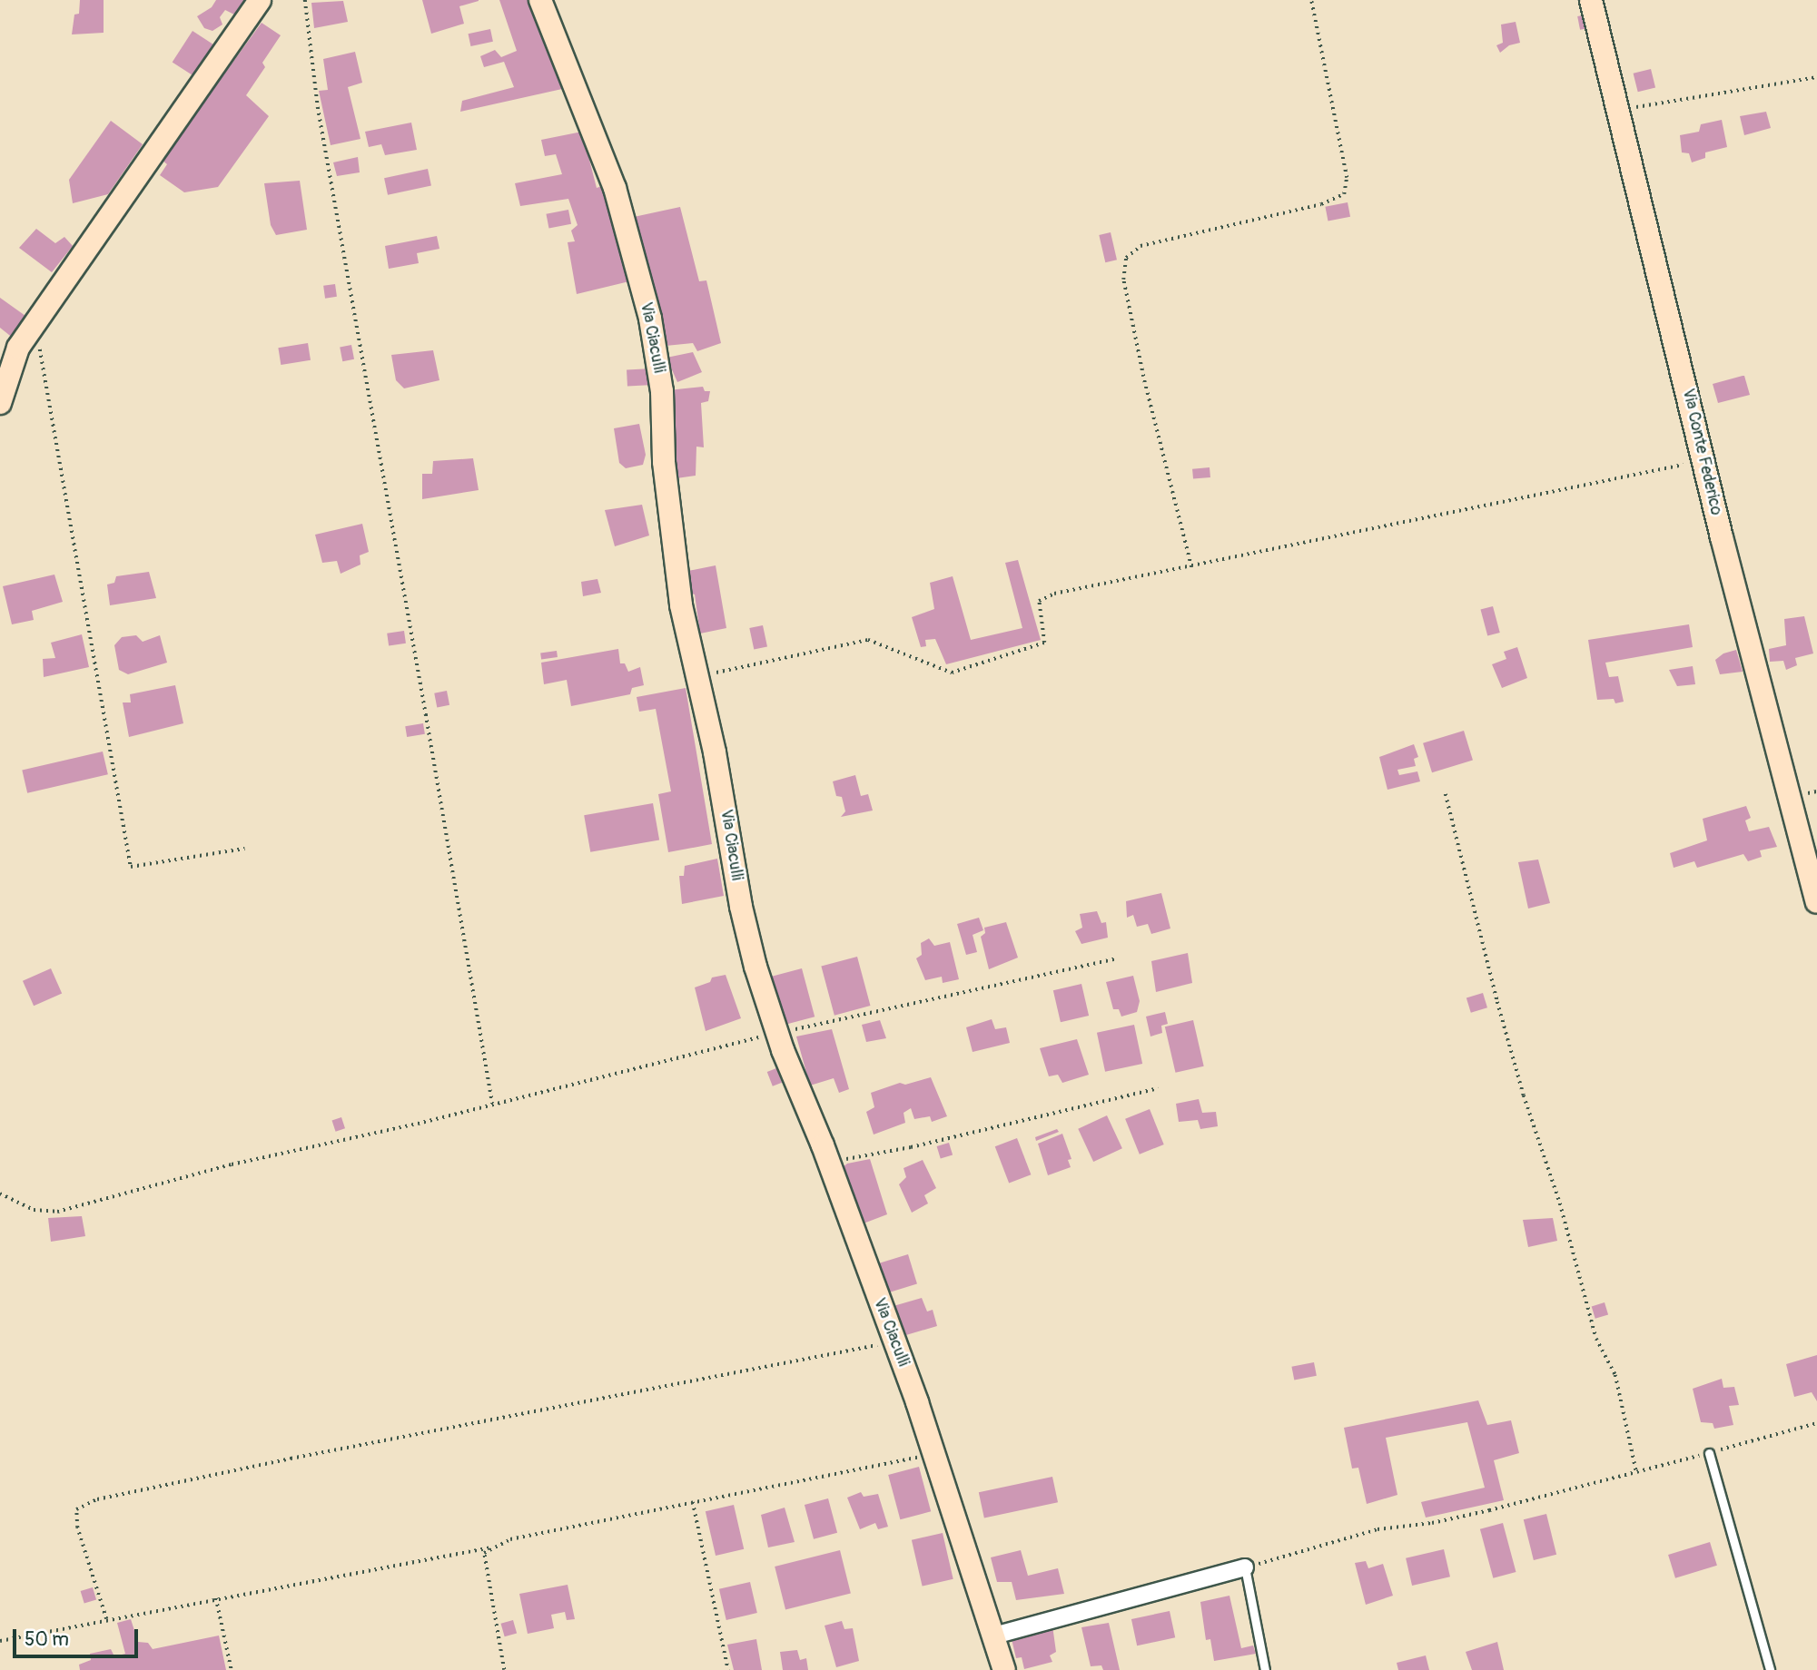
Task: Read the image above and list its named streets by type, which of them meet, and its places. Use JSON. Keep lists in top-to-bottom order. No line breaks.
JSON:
{"streets":{"street":["Via Ciaculli","Via Conte Federico"]},"scale_bar":"50 m"}
